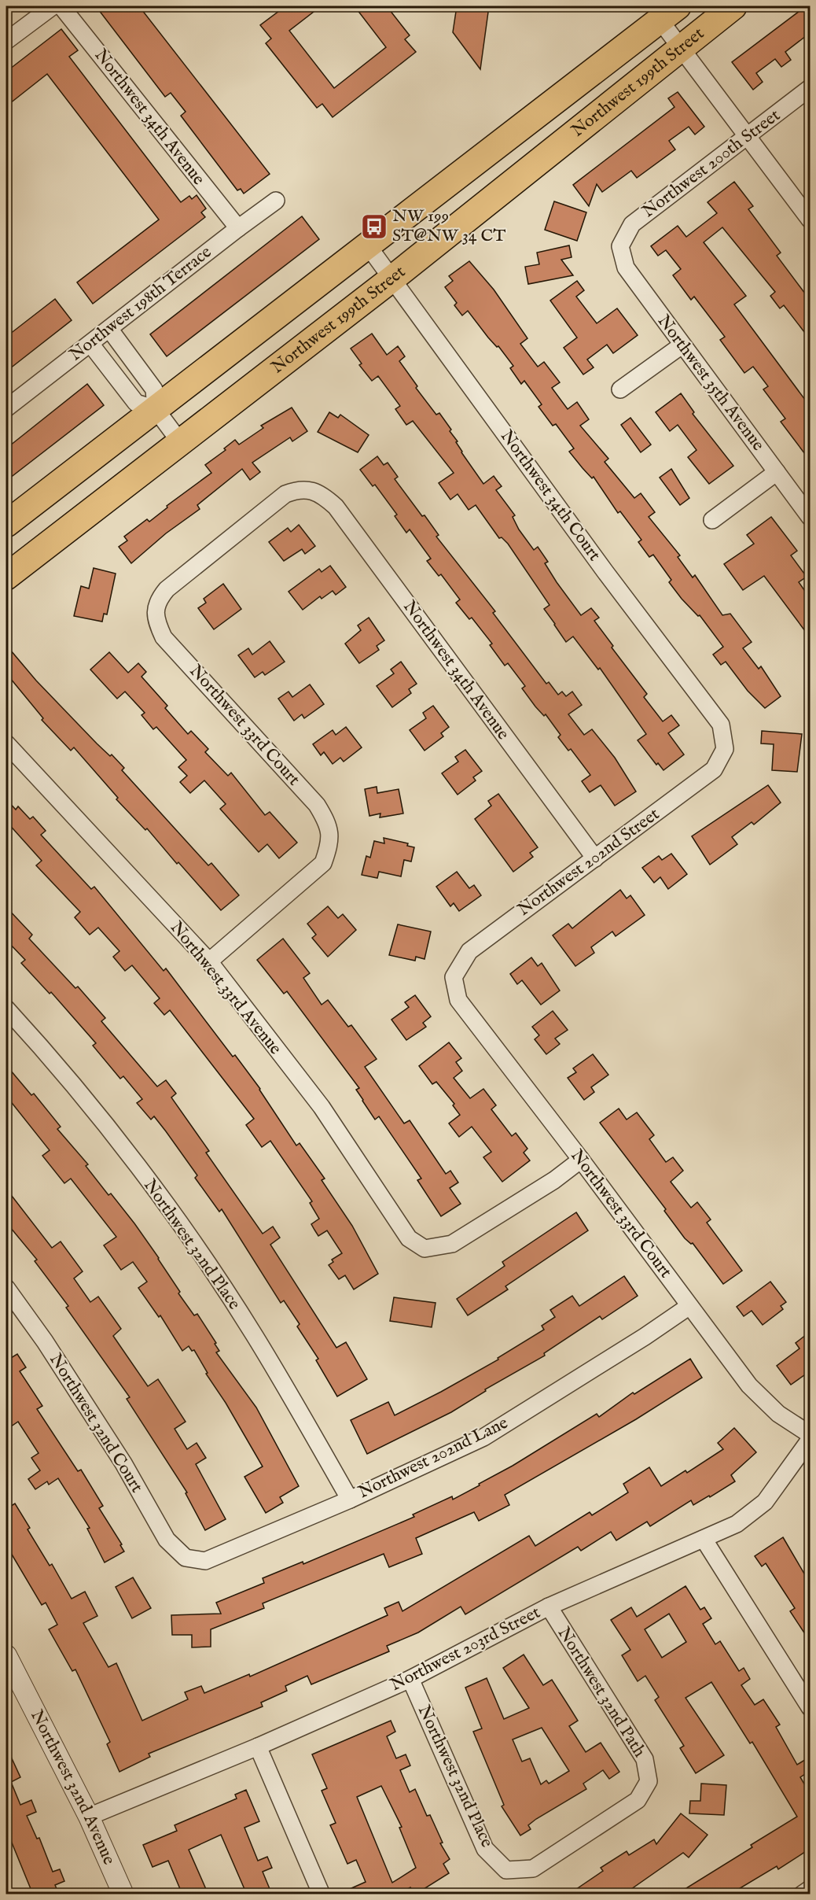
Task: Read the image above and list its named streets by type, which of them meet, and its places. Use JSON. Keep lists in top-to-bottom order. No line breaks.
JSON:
{"streets":{"main road":["Northwest 199th Street"],"street":["Northwest 34th Avenue","Northwest 200th Street","Northwest 198th Terrace","Northwest 35th Avenue","Northwest 34th Court","Northwest 33rd Court","Northwest 202nd Street","Northwest 33rd Avenue","Northwest 32nd Place","Northwest 32nd Court","Northwest 202nd Lane","Northwest 203rd Street","Northwest 32nd Path","Northwest 32nd Avenue"]},"crossings":[["Northwest 199th Street","Northwest 34th Court"],["Northwest 34th Avenue","Northwest 198th Terrace"],["Northwest 34th Avenue","Northwest 33rd Court"],["Northwest 34th Avenue","Northwest 202nd Street"],["Northwest 200th Street","Northwest 35th Avenue"],["Northwest 34th Court","Northwest 202nd Street"],["Northwest 33rd Court","Northwest 202nd Street"],["Northwest 33rd Court","Northwest 33rd Avenue"],["Northwest 33rd Court","Northwest 202nd Lane"],["Northwest 32nd Place","Northwest 202nd Lane"],["Northwest 32nd Place","Northwest 203rd Street"],["Northwest 32nd Place","Northwest 32nd Path"],["Northwest 32nd Court","Northwest 202nd Lane"],["Northwest 203rd Street","Northwest 32nd Path"],["Northwest 203rd Street","Northwest 32nd Avenue"]],"places":{"bus stop":["NW 199 ST@NW 34 CT"]}}
